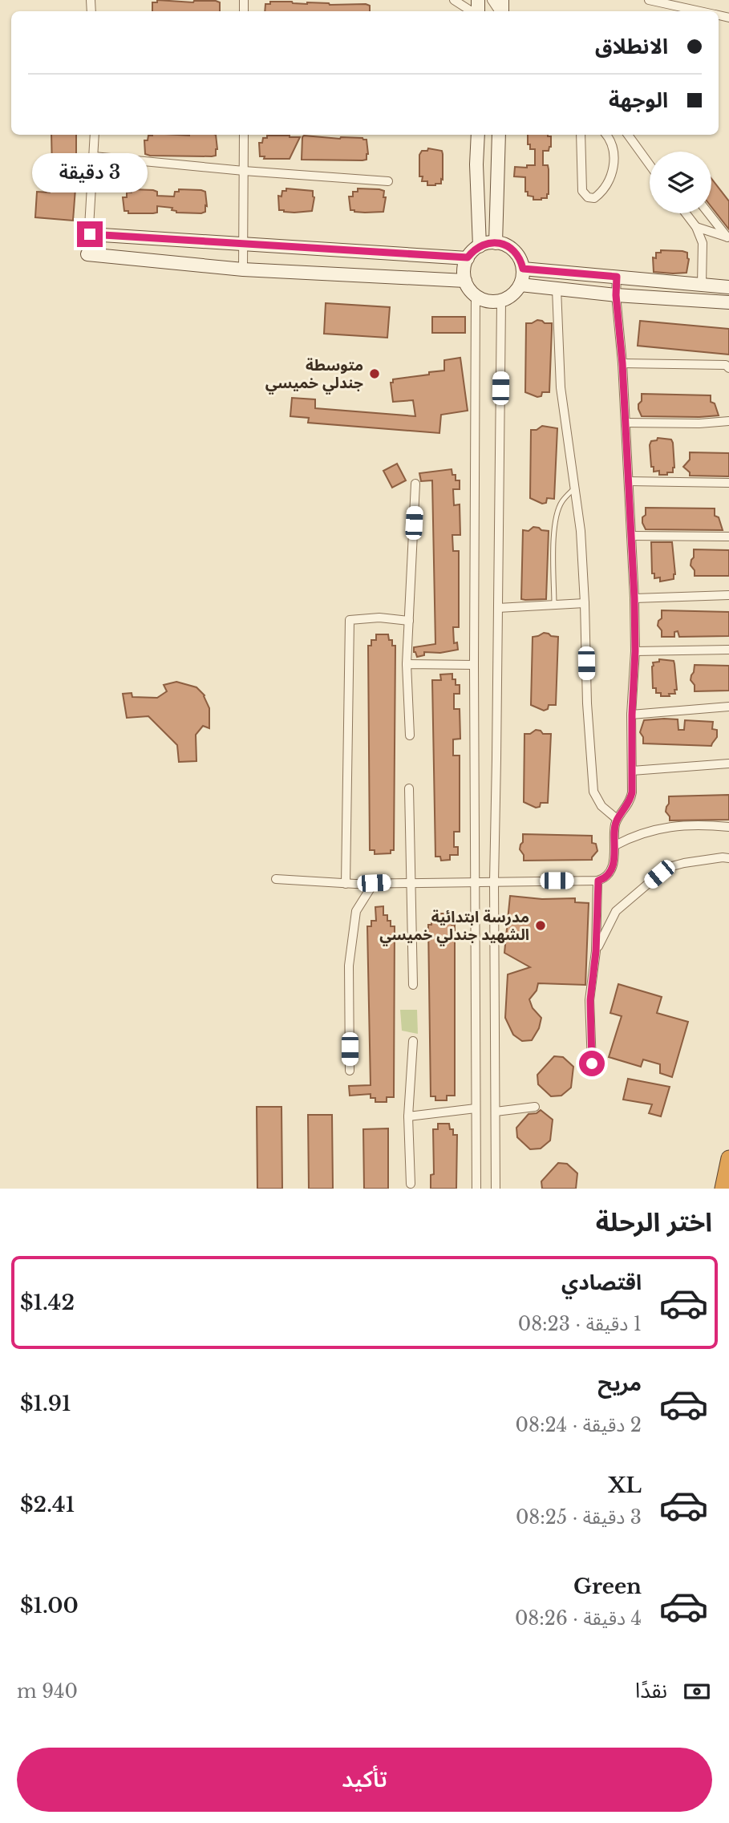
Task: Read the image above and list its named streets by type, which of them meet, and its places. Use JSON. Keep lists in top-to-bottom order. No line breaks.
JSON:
{"places":["متوسطة جندلي خميسي","مدرسة ابتدائية الشهيد جندلي خميسي"],"page":{"banner":["الانطلاق","الوجهة"],"bubble":"3 دقيقة","heading":"اختر الرحلة","list":[{"name":"اقتصادي","note":"1 دقيقة · 08:23","value":"$1.42"},{"name":"مريح","note":"2 دقيقة · 08:24","value":"$1.91"},{"name":"XL","note":"3 دقيقة · 08:25","value":"$2.41"},{"name":"Green","note":"4 دقيقة · 08:26","value":"$1.00"}],"pay":["نقدًا","940 m"],"buttons":"تأكيد"}}
